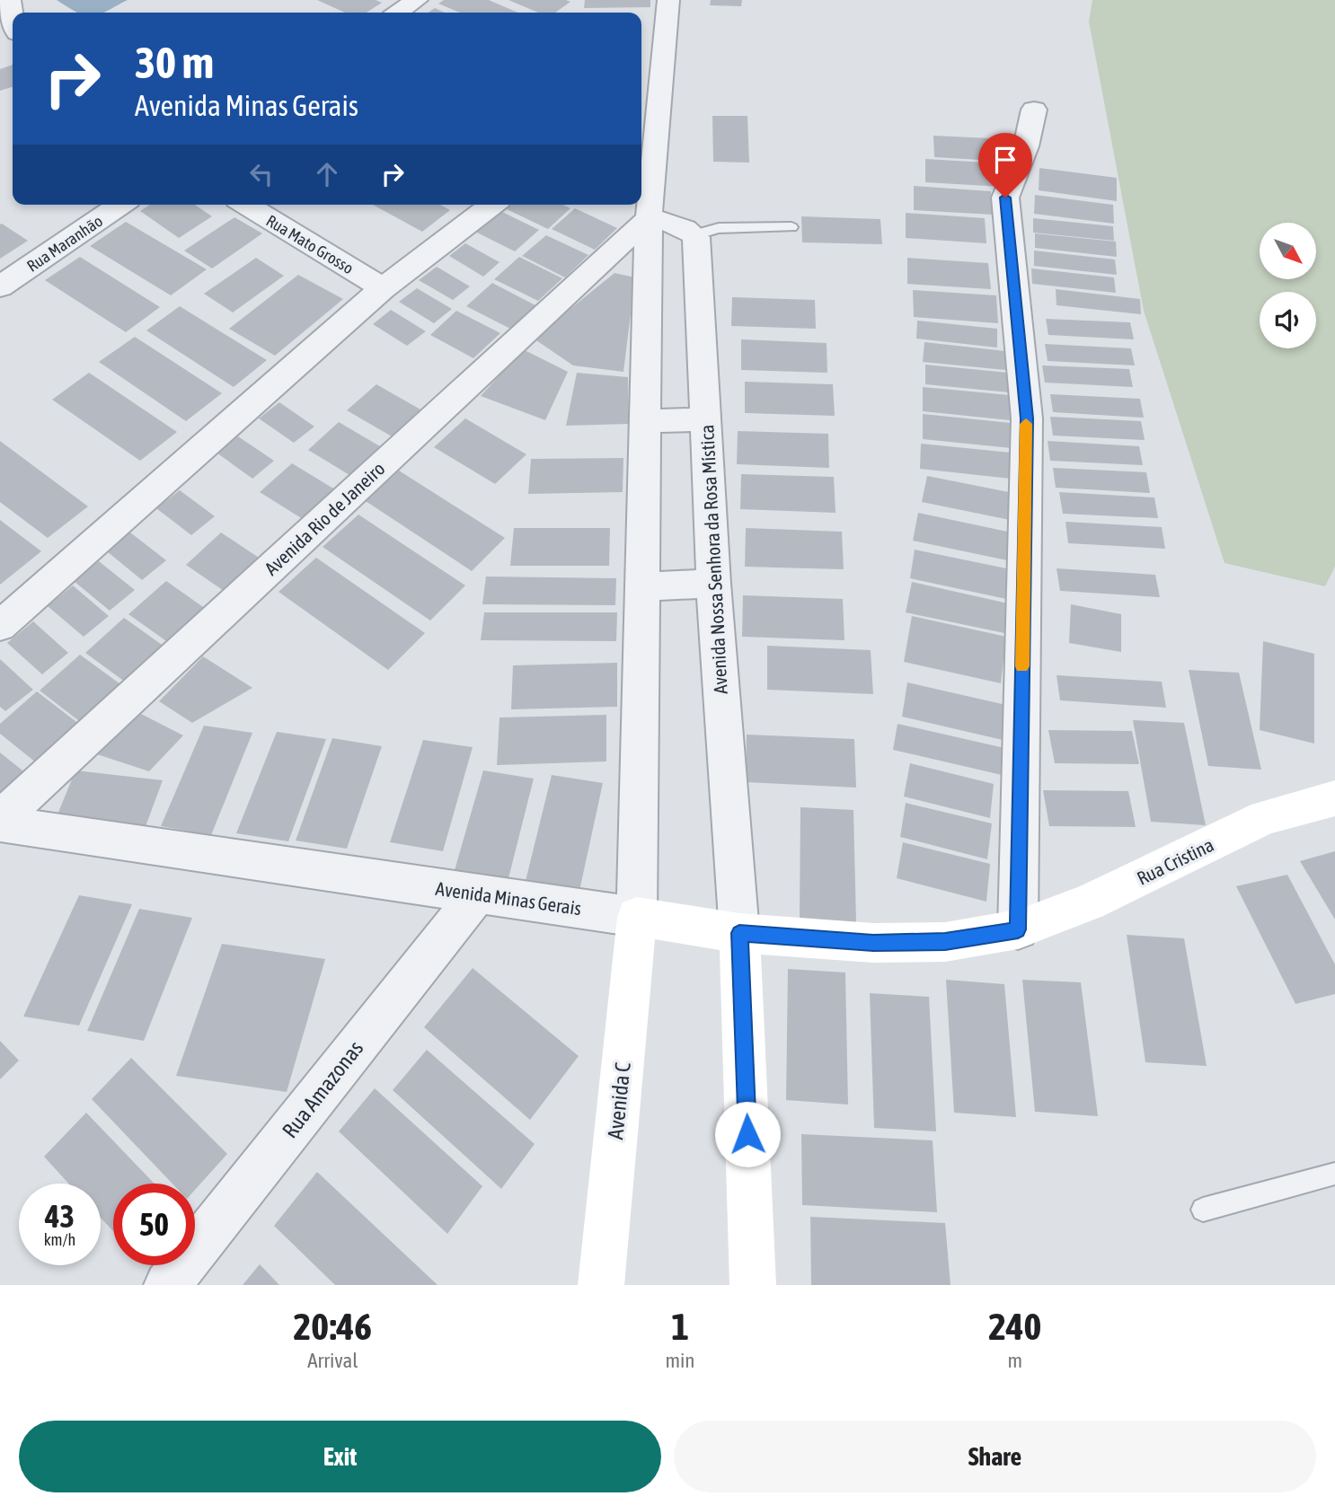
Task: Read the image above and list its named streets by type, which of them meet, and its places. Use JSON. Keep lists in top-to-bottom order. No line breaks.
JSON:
{"streets":{"main road":["Rua Cristina","Avenida Minas Gerais","Avenida C"],"street":["Rua Maranhão","Rua Mato Grosso","Avenida Rio de Janeiro","Avenida Nossa Senhora da Rosa Mística","Rua Amazonas"]},"crossings":[["Avenida Nossa Senhora da Rosa Mística","Avenida Minas Gerais"],["Rua Cristina","Avenida Minas Gerais"],["Avenida Minas Gerais","Rua Amazonas"],["Avenida Minas Gerais","Avenida C"]],"north":"bottom right","page":{"turn":["30 m","Avenida Minas Gerais"],"speed":"43 km/h","limit":"50","eta":["20:46","Arrival","1","min","240","m"],"buttons":["Exit","Share"]}}
